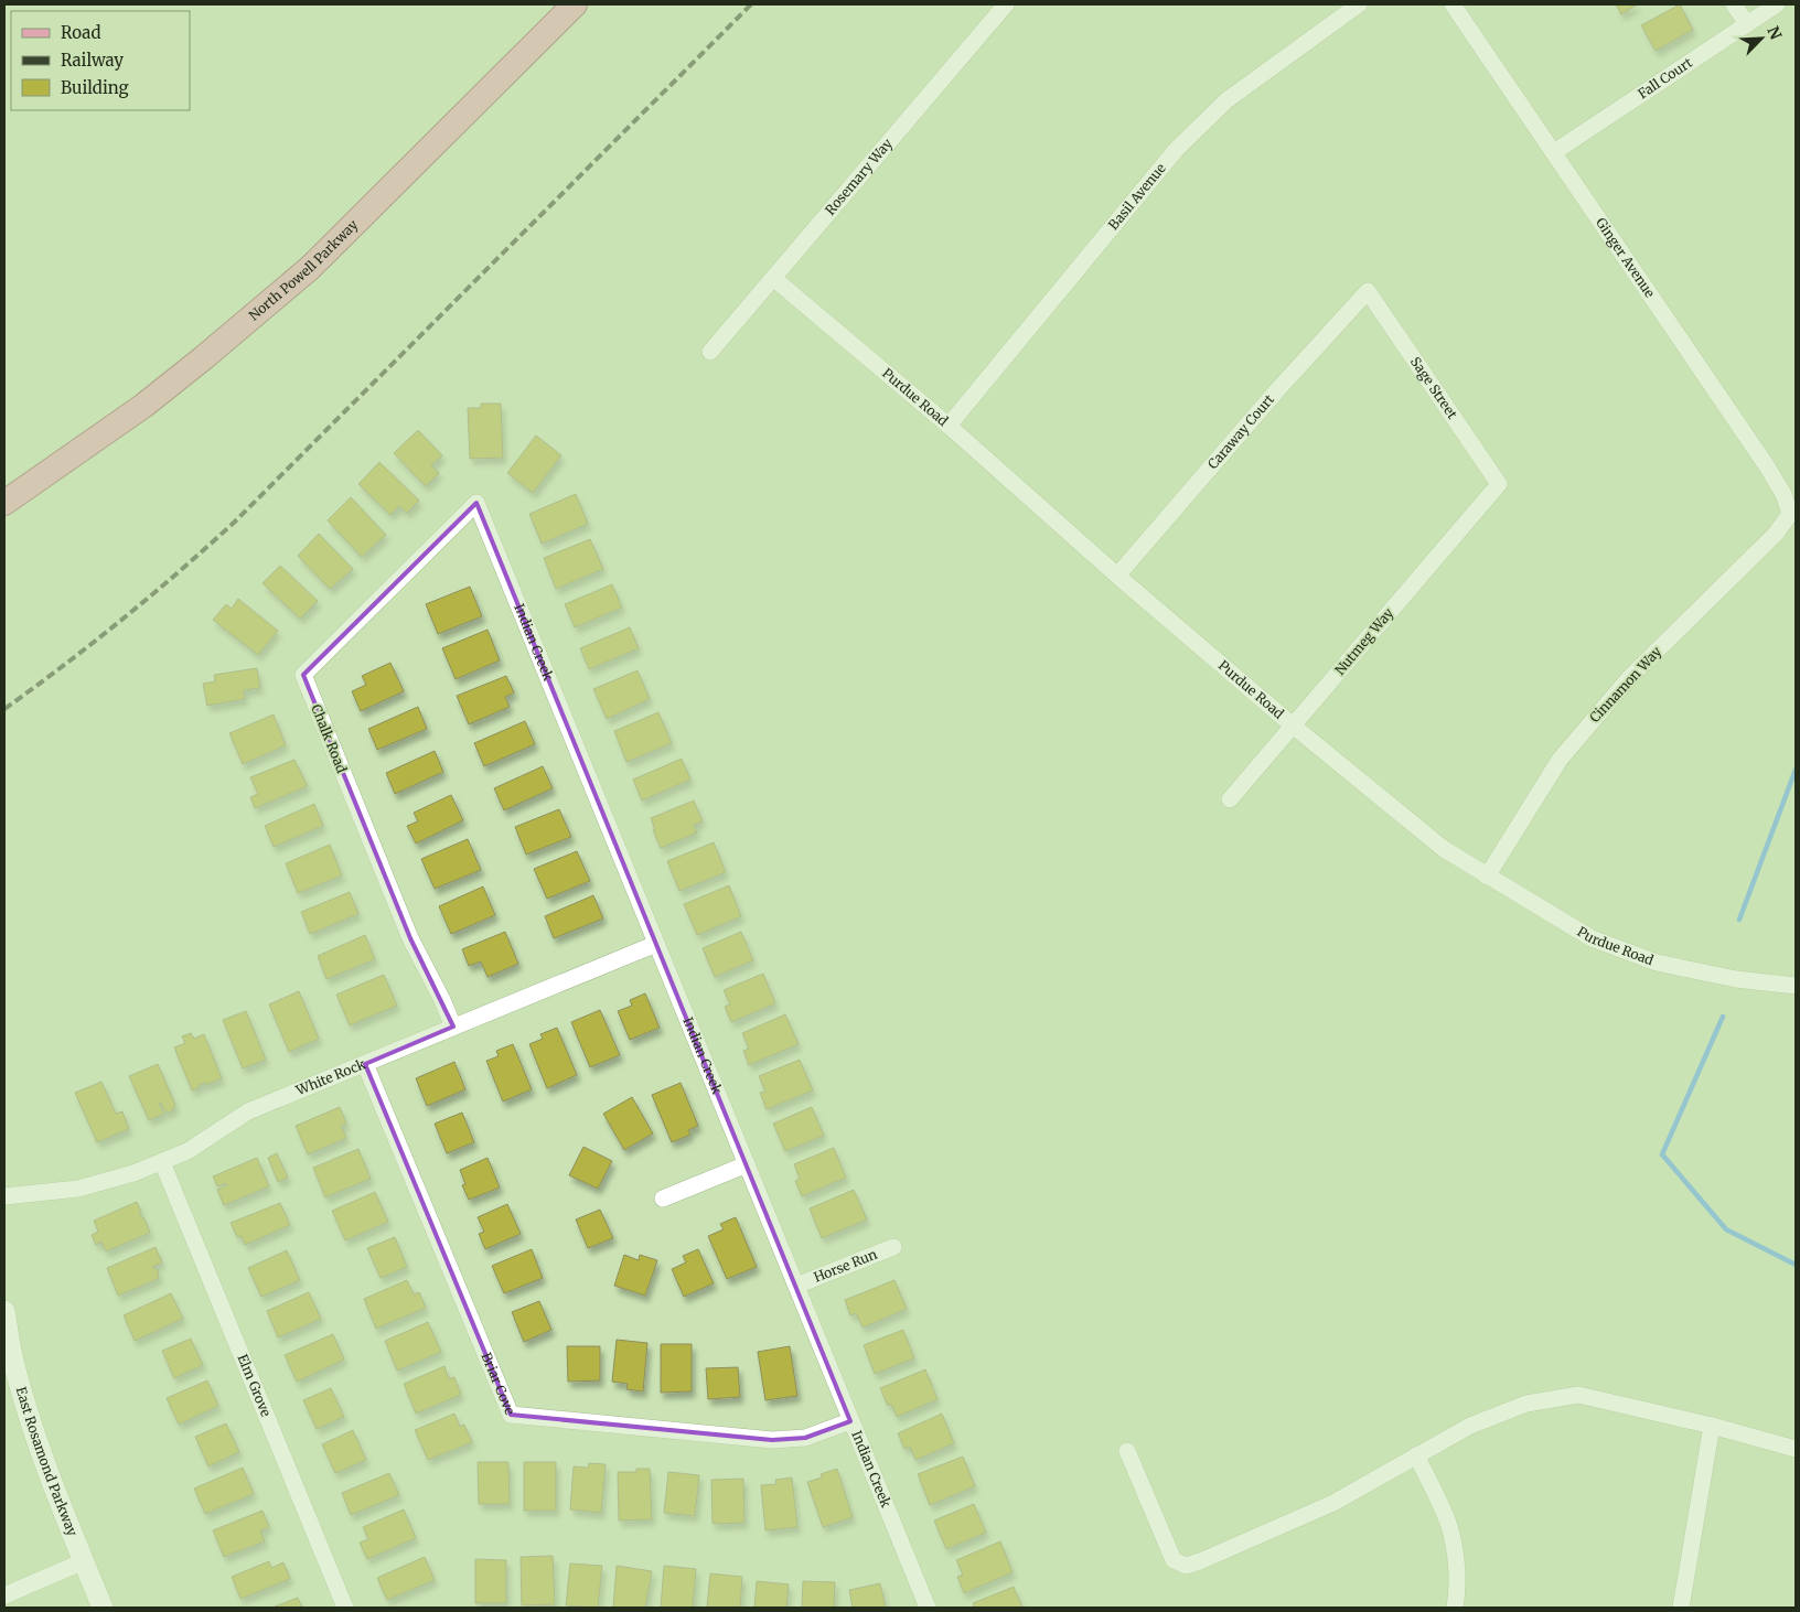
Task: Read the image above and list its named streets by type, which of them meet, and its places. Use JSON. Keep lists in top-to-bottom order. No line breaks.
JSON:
{"streets":{"main road":["North Powell Parkway"],"street":["Fall Court","Rosemary Way","Basil Avenue","Ginger Avenue","Sage Street","Purdue Road","Caraway Court","Indian Creek","Nutmeg Way","Cinnamon Way","Chalk Road","White Rock","Horse Run","Briar Cove","Elm Grove","East Rosamond Parkway"]},"crossings":[["Fall Court","Ginger Avenue"],["Rosemary Way","Purdue Road"],["Basil Avenue","Purdue Road"],["Ginger Avenue","Cinnamon Way"],["Sage Street","Caraway Court"],["Sage Street","Nutmeg Way"],["Purdue Road","Caraway Court"],["Purdue Road","Nutmeg Way"],["Purdue Road","Cinnamon Way"],["Indian Creek","Chalk Road"],["Indian Creek","White Rock"],["Indian Creek","Horse Run"],["Indian Creek","Briar Cove"],["Chalk Road","White Rock"],["White Rock","Briar Cove"],["White Rock","Elm Grove"]],"legend":["Road","Railway","Building"],"north":"top right"}
